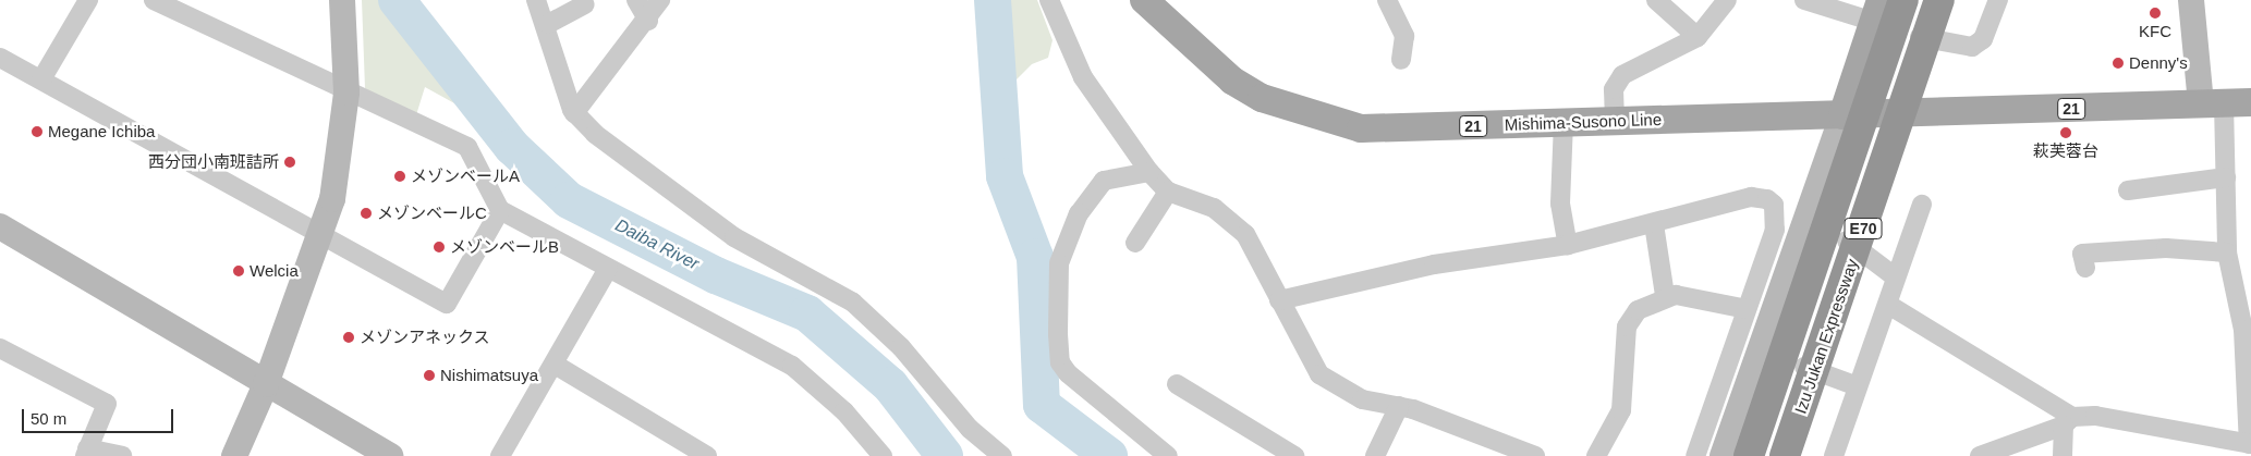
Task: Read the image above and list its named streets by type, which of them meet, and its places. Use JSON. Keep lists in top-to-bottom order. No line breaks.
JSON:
{"streets":{"highway":["E70","Izu Jukan Expressway"],"main road":["21","Mishima-Susono Line"]},"crossings":[["21","Mishima-Susono Line"]],"water":["Daiba River"],"places":["KFC","Denny's","Megane Ichiba","萩芙蓉台","西分団小南班詰所","メゾンベールA","メゾンベールC","メゾンベールB","Welcia","メゾンアネックス","Nishimatsuya"],"scale_bar":"50 m"}
